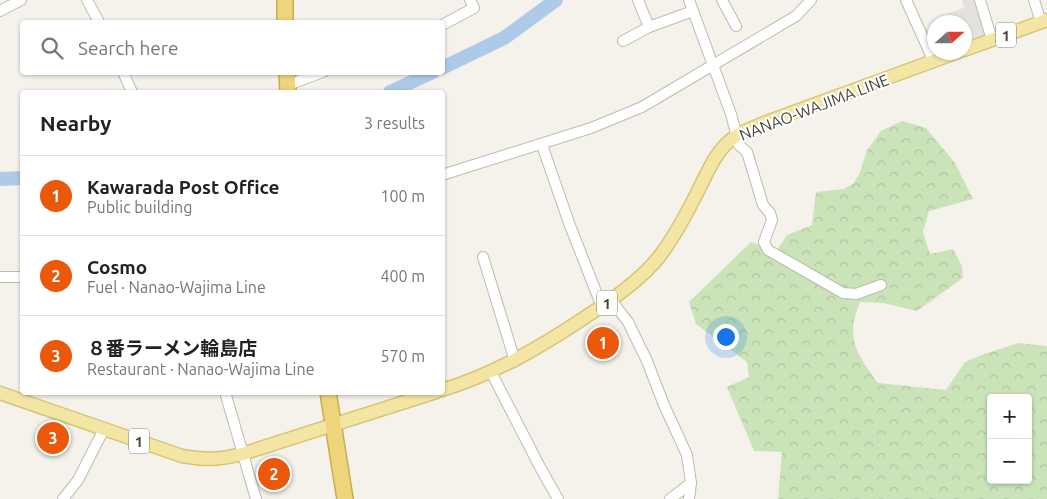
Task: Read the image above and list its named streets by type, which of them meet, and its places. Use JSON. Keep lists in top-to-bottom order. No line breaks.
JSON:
{"streets":{"main road":["1","NANAO-WAJIMA LINE"]},"north":"right","page":{"search":"Search here","heading":["Nearby","3 results"],"list":[{"mark":"1","name":"Kawarada Post Office","note":"Public building","value":"100 m"},{"mark":"2","name":"Cosmo","note":"Fuel · Nanao-Wajima Line","value":"400 m"},{"mark":"3","name":"８番ラーメン輪島店","note":"Restaurant · Nanao-Wajima Line","value":"570 m"}],"pins":["1","3","2"],"map_buttons":["+","−"]}}
